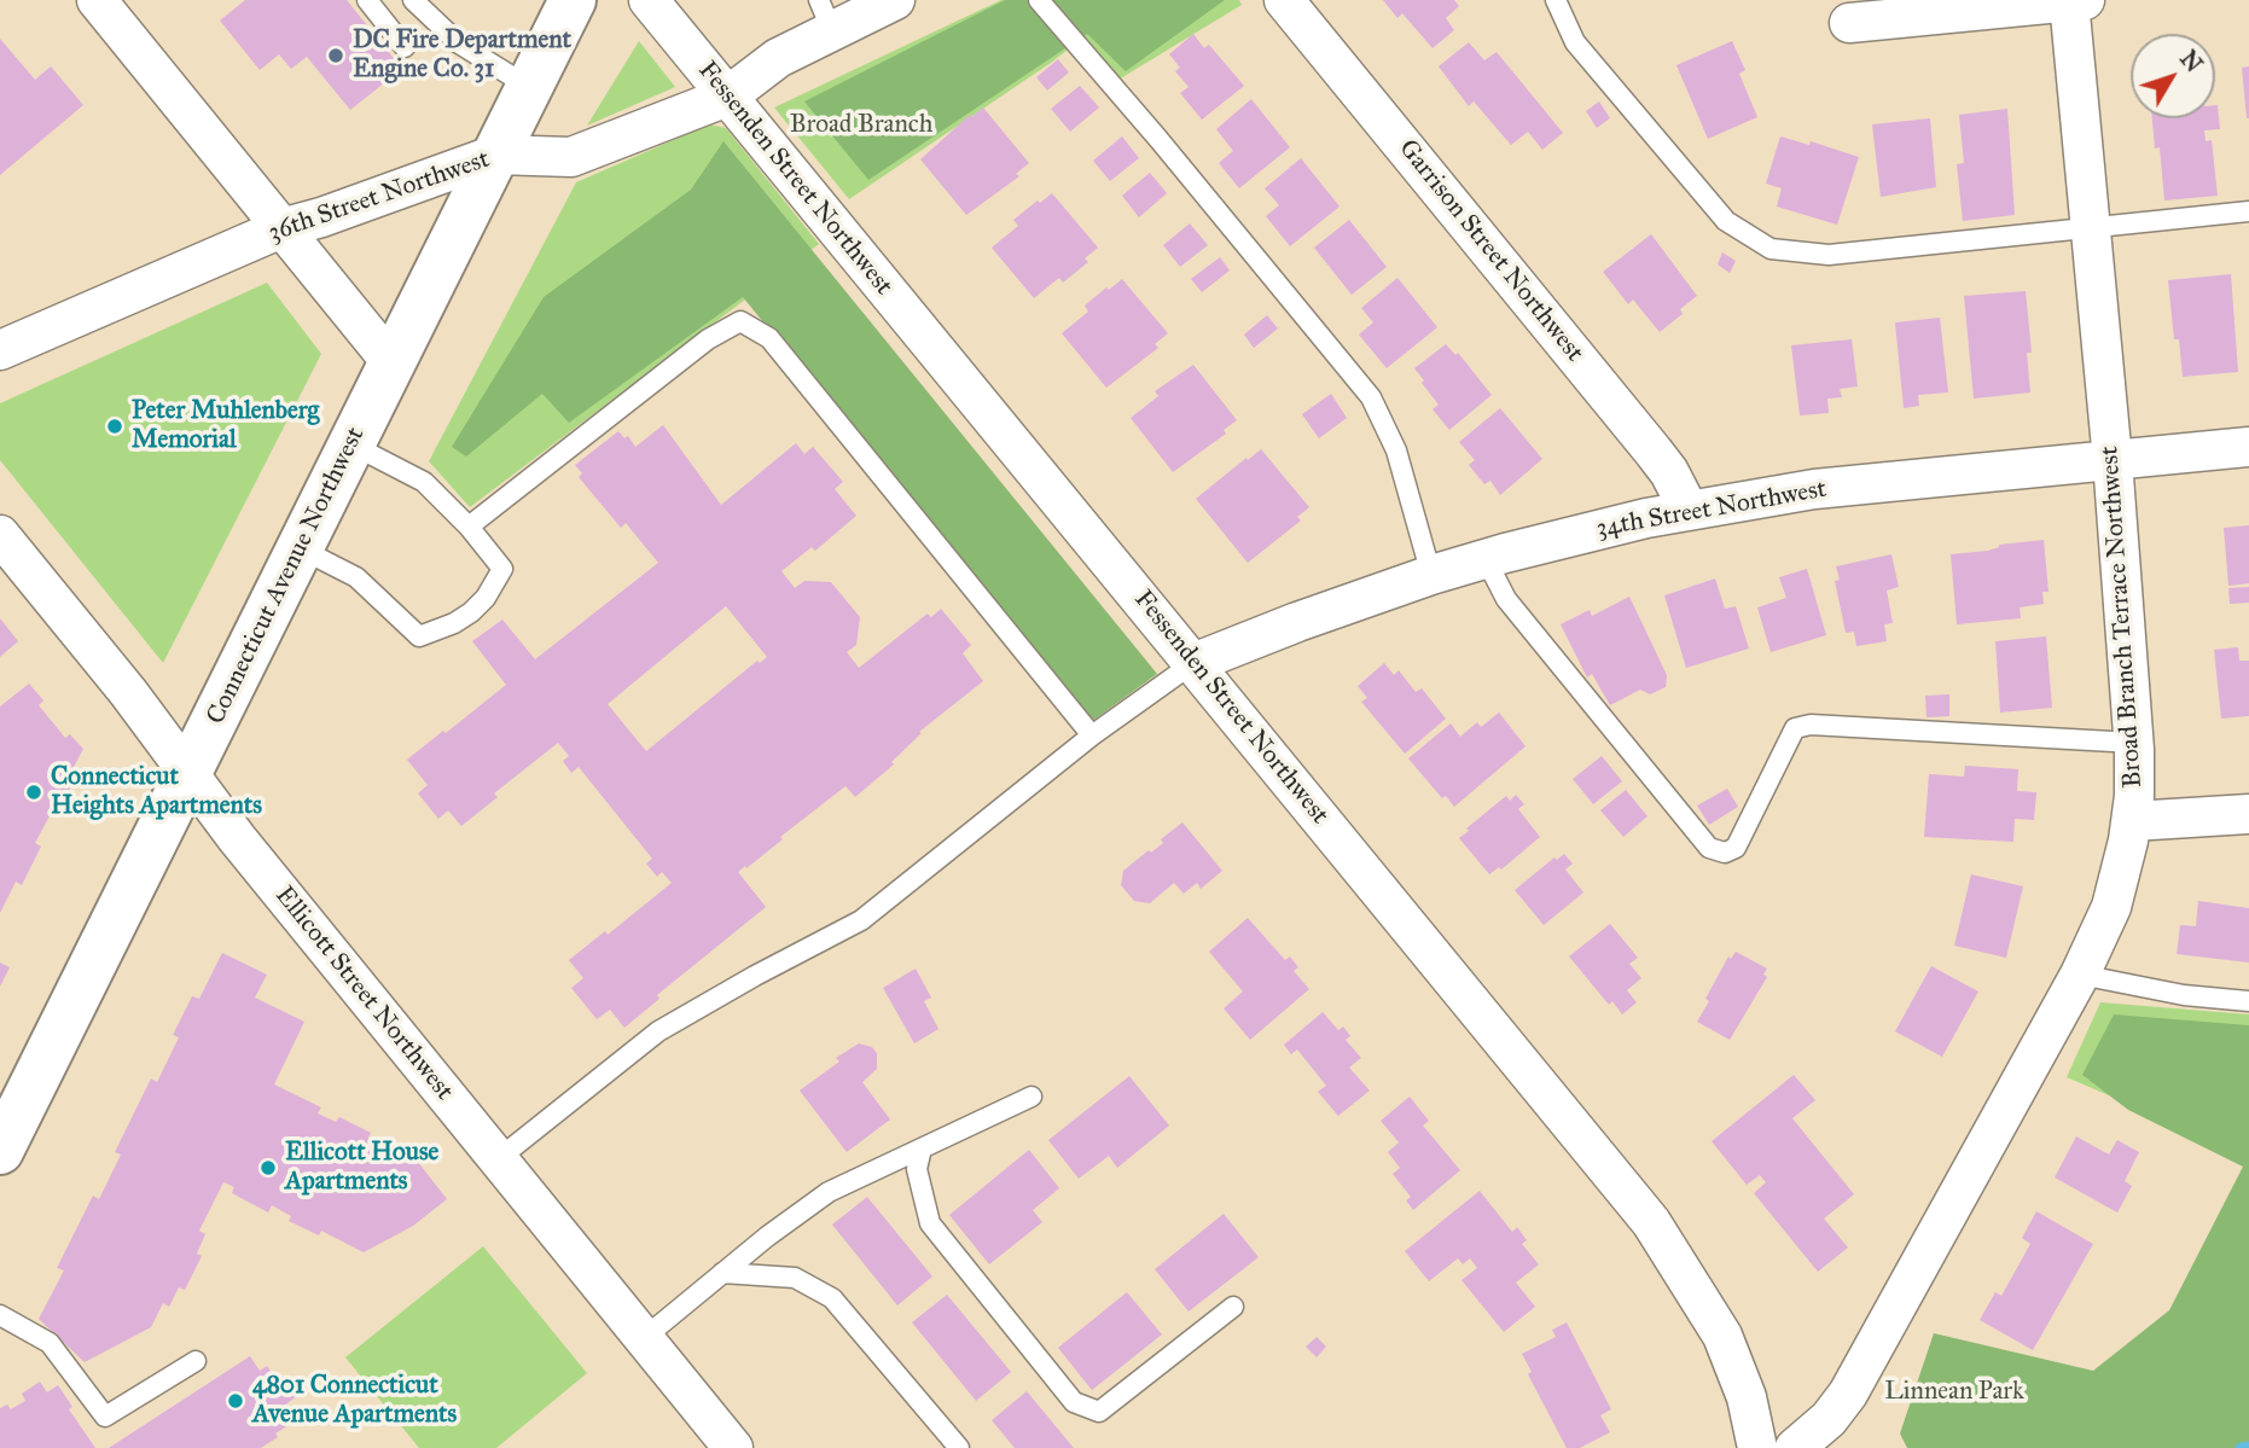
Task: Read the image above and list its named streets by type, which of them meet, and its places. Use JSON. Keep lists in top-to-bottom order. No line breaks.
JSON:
{"streets":{"main road":["Connecticut Avenue Northwest"],"street":["Fessenden Street Northwest","36th Street Northwest","Garrison Street Northwest","34th Street Northwest","Broad Branch Terrace Northwest","Ellicott Street Northwest"]},"crossings":[["Fessenden Street Northwest","36th Street Northwest"],["Fessenden Street Northwest","34th Street Northwest"],["36th Street Northwest","Connecticut Avenue Northwest"],["Garrison Street Northwest","34th Street Northwest"],["34th Street Northwest","Broad Branch Terrace Northwest"],["Connecticut Avenue Northwest","Ellicott Street Northwest"]],"parks":["Broad Branch","Linnean Park"],"places":["DC Fire Department Engine Co. 31","Peter Muhlenberg Memorial","Connecticut Heights Apartments","Ellicott House Apartments","4801 Connecticut Avenue Apartments"],"north":"top right"}
